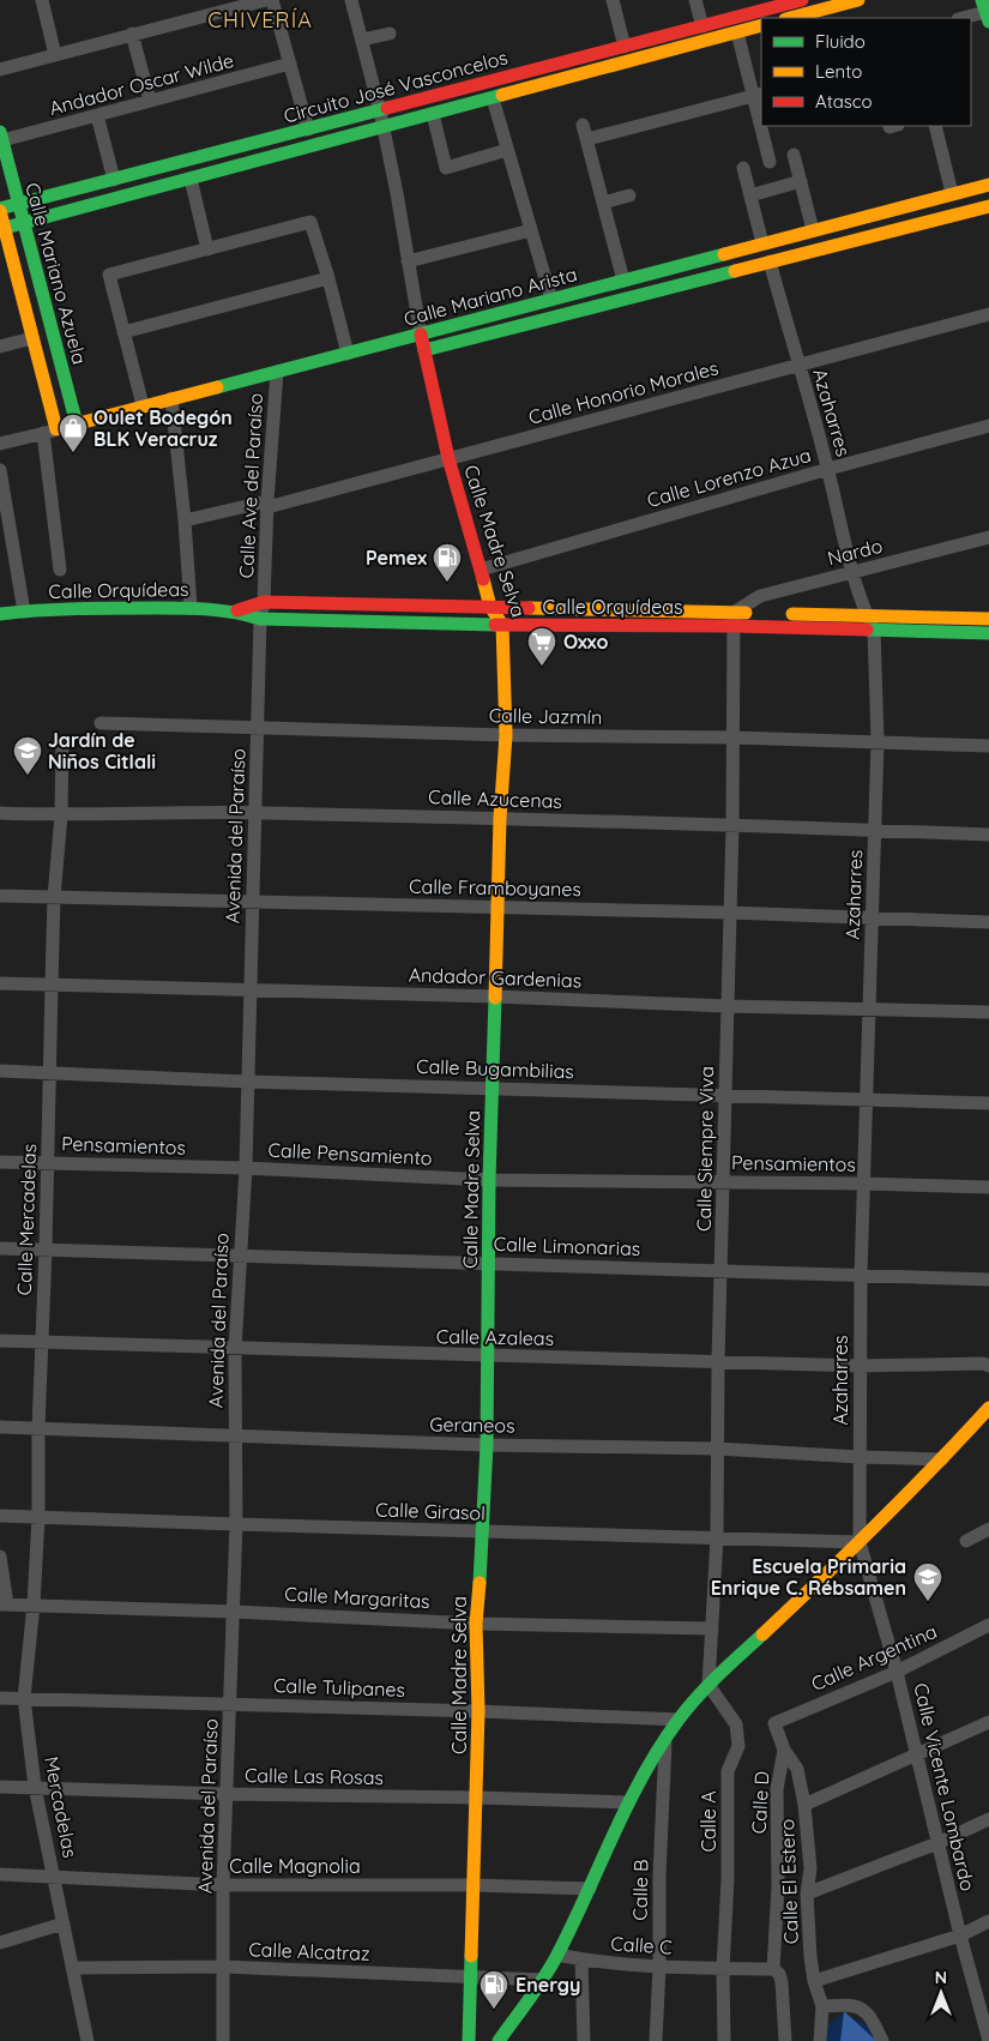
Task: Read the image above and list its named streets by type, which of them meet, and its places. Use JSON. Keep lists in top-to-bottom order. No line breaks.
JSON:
{"streets":{"street":["Andador Oscar Wilde","Circuito José Vasconcelos","Calle Mariano Azuela","Calle Mariano Arista","Calle Honorio Morales","Azaharres","Calle Lorenzo Azua","Calle Ave del Paraíso","Calle Madre Selva","Nardo","Calle Orquídeas","Calle Jazmín","Calle Azucenas","Avenida del Paraíso","Calle Framboyanes","Andador Gardenias","Calle Bugambilias","Pensamientos","Calle Siempre Viva","Calle Pensamiento","Calle Mercadelas","Calle Limonarias","Calle Azaleas","Geraneos","Calle Girasol","Calle Margaritas","Calle Argentina","Calle Tulipanes","Calle Las Rosas","Calle Vicente Lombardo","Calle D","Mercadelas","Calle A","Calle Magnolia","Calle El Estero","Calle B","Calle C","Calle Alcatraz"]},"crossings":[["Andador Oscar Wilde","Calle Mariano Azuela"],["Circuito José Vasconcelos","Calle Mariano Azuela"],["Calle Mariano Azuela","Calle Mariano Arista"],["Calle Mariano Arista","Azaharres"],["Calle Mariano Arista","Calle Ave del Paraíso"],["Calle Mariano Arista","Calle Madre Selva"],["Calle Honorio Morales","Azaharres"],["Calle Honorio Morales","Calle Ave del Paraíso"],["Calle Honorio Morales","Calle Madre Selva"],["Azaharres","Calle Lorenzo Azua"],["Azaharres","Nardo"],["Azaharres","Calle Orquídeas"],["Azaharres","Calle Jazmín"],["Azaharres","Calle Azucenas"],["Azaharres","Calle Framboyanes"],["Azaharres","Andador Gardenias"],["Azaharres","Calle Bugambilias"],["Azaharres","Pensamientos"],["Azaharres","Calle Limonarias"],["Azaharres","Calle Azaleas"],["Azaharres","Geraneos"],["Azaharres","Calle Girasol"],["Azaharres","Calle Vicente Lombardo"],["Calle Lorenzo Azua","Calle Madre Selva"],["Calle Ave del Paraíso","Calle Orquídeas"],["Calle Ave del Paraíso","Avenida del Paraíso"],["Calle Madre Selva","Calle Orquídeas"],["Calle Madre Selva","Calle Jazmín"],["Calle Madre Selva","Calle Azucenas"],["Calle Madre Selva","Calle Framboyanes"],["Calle Madre Selva","Andador Gardenias"],["Calle Madre Selva","Calle Bugambilias"],["Calle Madre Selva","Pensamientos"],["Calle Madre Selva","Calle Pensamiento"],["Calle Madre Selva","Calle Limonarias"],["Calle Madre Selva","Calle Azaleas"],["Calle Madre Selva","Geraneos"],["Calle Madre Selva","Calle Girasol"],["Calle Madre Selva","Calle Margaritas"],["Calle Madre Selva","Calle Tulipanes"],["Calle Madre Selva","Calle Las Rosas"],["Calle Madre Selva","Calle Magnolia"],["Calle Madre Selva","Calle Alcatraz"],["Nardo","Calle Orquídeas"],["Nardo","Calle Siempre Viva"],["Calle Orquídeas","Avenida del Paraíso"],["Calle Orquídeas","Calle Siempre Viva"],["Calle Jazmín","Avenida del Paraíso"],["Calle Jazmín","Calle Siempre Viva"],["Calle Azucenas","Avenida del Paraíso"],["Calle Azucenas","Calle Siempre Viva"],["Calle Azucenas","Calle Mercadelas"],["Avenida del Paraíso","Calle Framboyanes"],["Avenida del Paraíso","Andador Gardenias"],["Avenida del Paraíso","Calle Bugambilias"],["Avenida del Paraíso","Pensamientos"],["Avenida del Paraíso","Calle Pensamiento"],["Avenida del Paraíso","Calle Limonarias"],["Avenida del Paraíso","Calle Azaleas"],["Avenida del Paraíso","Geraneos"],["Avenida del Paraíso","Calle Girasol"],["Avenida del Paraíso","Calle Margaritas"],["Avenida del Paraíso","Calle Tulipanes"],["Avenida del Paraíso","Calle Las Rosas"],["Avenida del Paraíso","Calle Magnolia"],["Avenida del Paraíso","Calle Alcatraz"],["Calle Framboyanes","Calle Siempre Viva"],["Calle Framboyanes","Calle Mercadelas"],["Andador Gardenias","Calle Siempre Viva"],["Andador Gardenias","Calle Mercadelas"],["Calle Bugambilias","Calle Siempre Viva"],["Calle Bugambilias","Calle Mercadelas"],["Pensamientos","Calle Siempre Viva"],["Pensamientos","Calle Pensamiento"],["Pensamientos","Calle Mercadelas"],["Calle Siempre Viva","Calle Limonarias"],["Calle Siempre Viva","Calle Azaleas"],["Calle Siempre Viva","Geraneos"],["Calle Siempre Viva","Calle Girasol"],["Calle Siempre Viva","Calle Margaritas"],["Calle Siempre Viva","Calle A"],["Calle Mercadelas","Calle Limonarias"],["Calle Mercadelas","Calle Azaleas"],["Calle Mercadelas","Geraneos"],["Calle Mercadelas","Calle Girasol"],["Calle Mercadelas","Calle Margaritas"],["Calle Mercadelas","Calle Tulipanes"],["Calle Mercadelas","Mercadelas"],["Calle Girasol","Calle Vicente Lombardo"],["Calle Argentina","Calle Vicente Lombardo"],["Calle Argentina","Calle D"],["Calle Tulipanes","Mercadelas"],["Calle Las Rosas","Mercadelas"],["Calle D","Calle El Estero"],["Calle D","Calle C"],["Mercadelas","Calle Magnolia"],["Mercadelas","Calle Alcatraz"],["Calle A","Calle C"],["Calle B","Calle C"]],"districts":["CHIVERÍA"],"places":{"shop":["Oulet Bodegón BLK Veracruz"],"fuel station":["Pemex","Energy"],"supermarket":["Oxxo"],"school or university":["Jardín de Niños Citlali","Escuela Primaria Enrique C. Rébsamen"]},"legend":["Fluido","Lento","Atasco"],"north":"top"}
